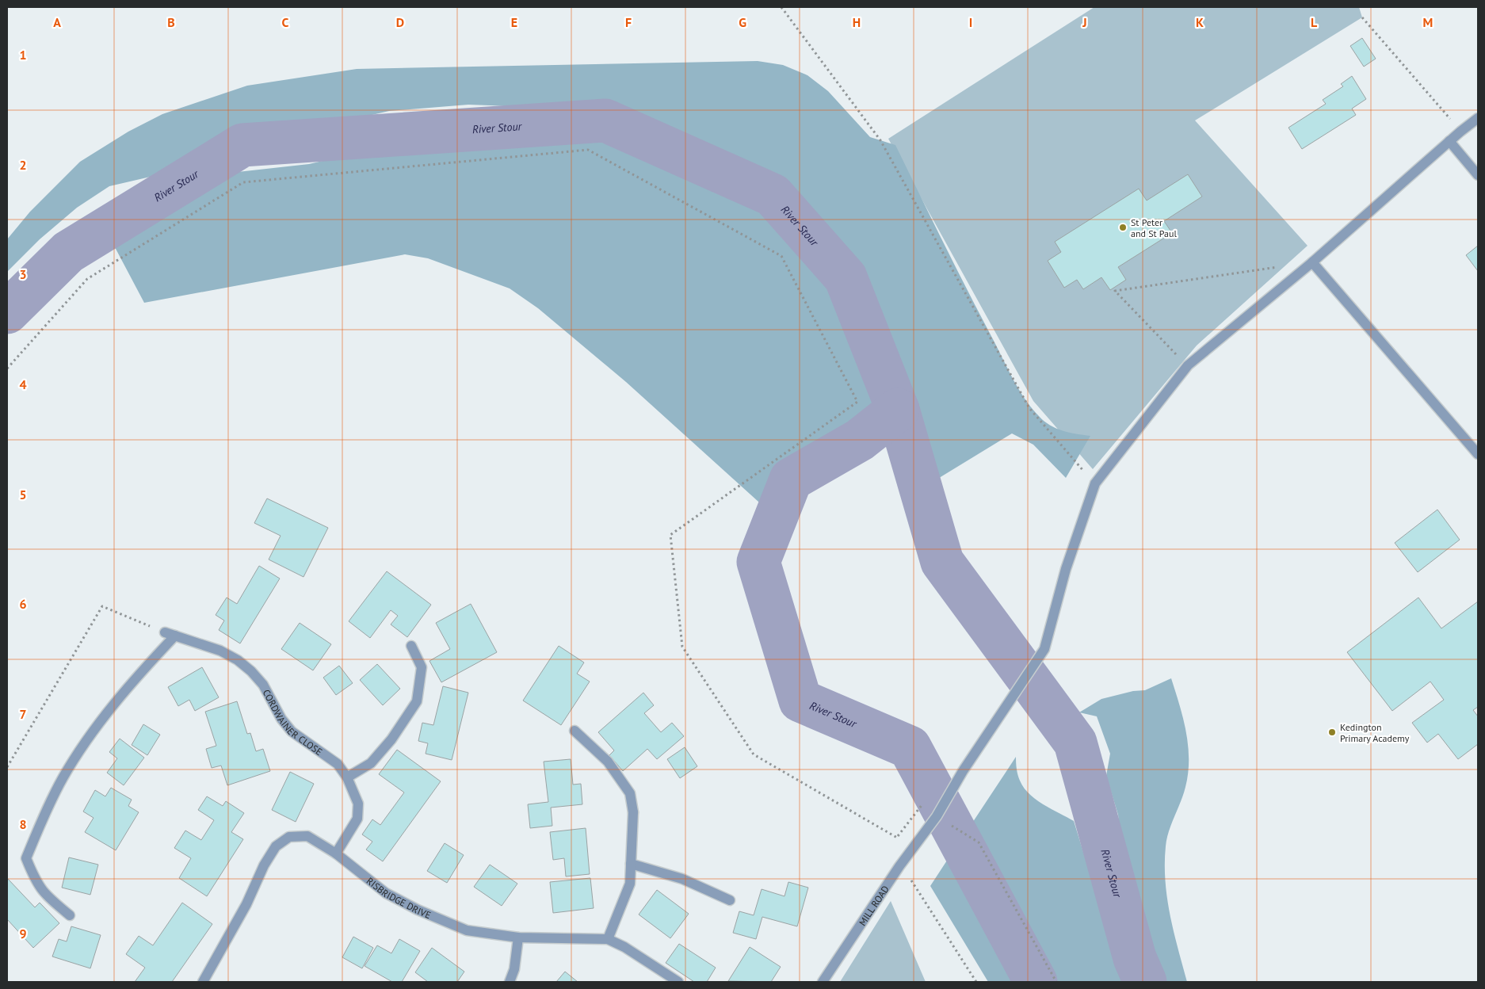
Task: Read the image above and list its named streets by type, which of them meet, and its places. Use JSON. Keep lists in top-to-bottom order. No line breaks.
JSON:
{"streets":{"street":["CORDWAINER CLOSE","RISBRIDGE DRIVE","MILL ROAD"]},"crossings":[["CORDWAINER CLOSE","RISBRIDGE DRIVE"]],"water":["River Stour"],"places":["St Peter and St Paul","Kedington Primary Academy"],"grid":{"columns":["A","B","C","D","E","F","G","H","I","J","K","L","M"],"rows":["1","2","3","4","5","6","7","8","9"]}}
